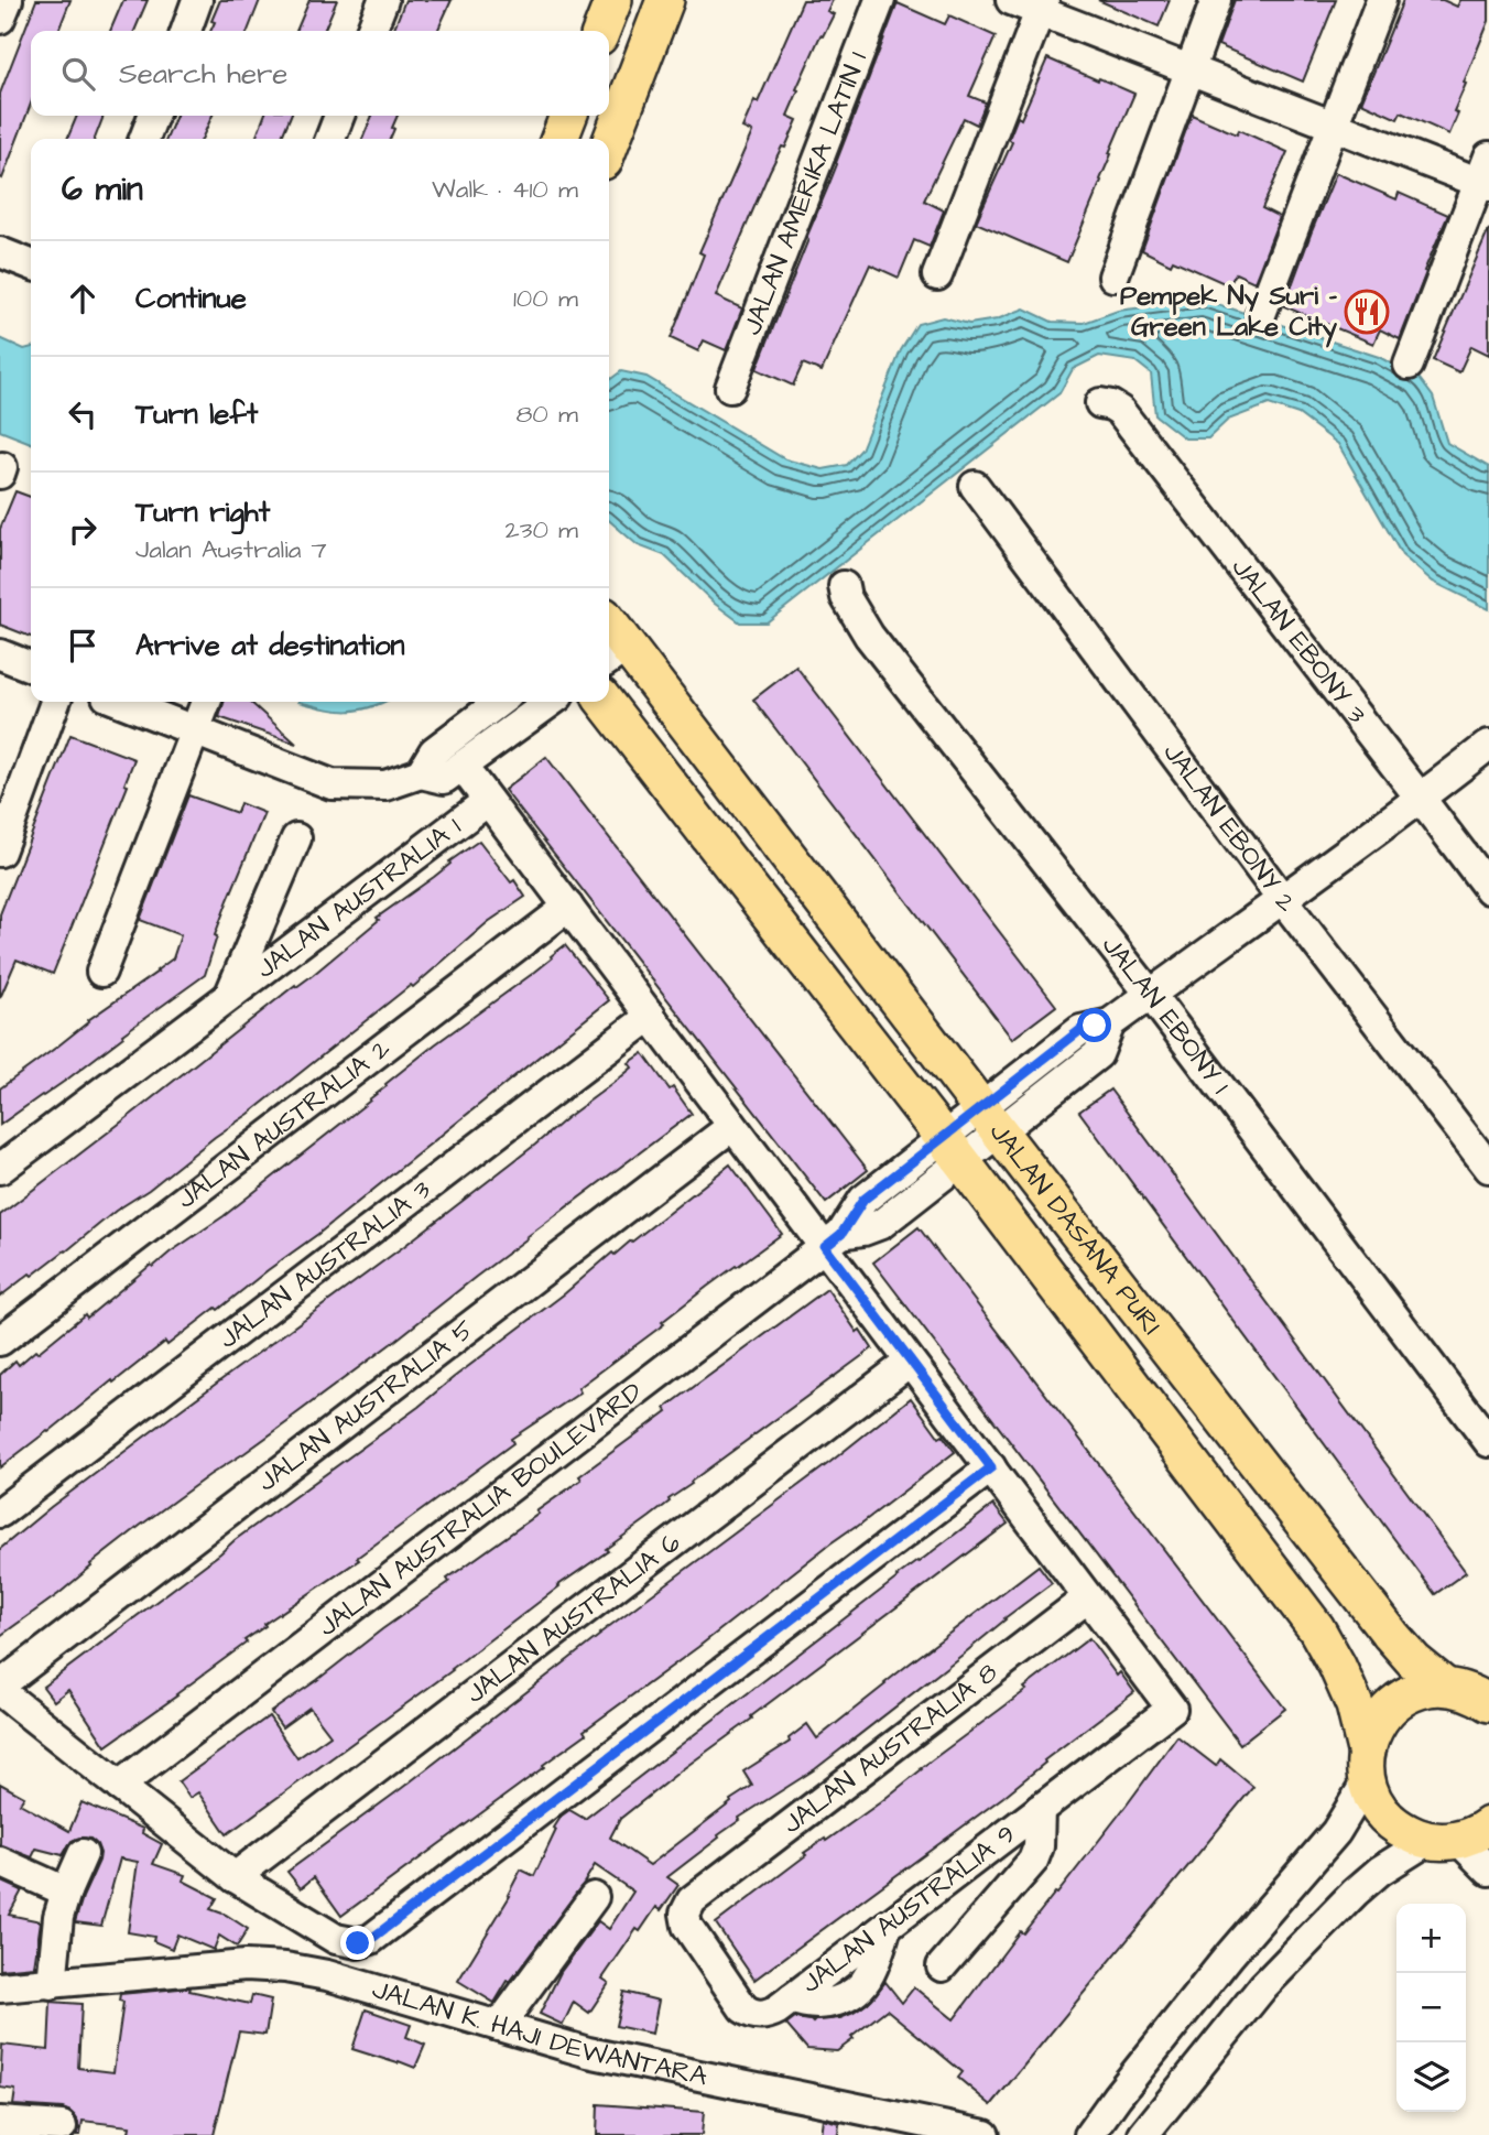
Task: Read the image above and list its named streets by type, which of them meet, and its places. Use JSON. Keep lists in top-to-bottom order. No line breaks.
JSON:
{"streets":{"main road":["JALAN DASANA PURI"],"street":["JALAN AMERIKA LATIN 1","JALAN EBONY 3","JALAN EBONY 2","JALAN AUSTRALIA 1","JALAN EBONY 1","JALAN AUSTRALIA 2","JALAN AUSTRALIA 3","JALAN AUSTRALIA 5","JALAN AUSTRALIA BOULEVARD","JALAN AUSTRALIA 6","JALAN AUSTRALIA 8","JALAN AUSTRALIA 9","JALAN K. HAJI DEWANTARA"]},"crossings":[["JALAN AUSTRALIA 1","JALAN AUSTRALIA 2"],["JALAN AUSTRALIA 8","JALAN AUSTRALIA 9"]],"places":{"restaurant":["Pempek Ny Suri - Green Lake City"]},"page":{"search":"Search here","heading":["6 min","Walk · 410 m"],"list":[["Continue","100 m"],["Turn left","80 m"],["Turn right","Jalan Australia 7","230 m"],"Arrive at destination"],"map_buttons":["+","−"]}}
